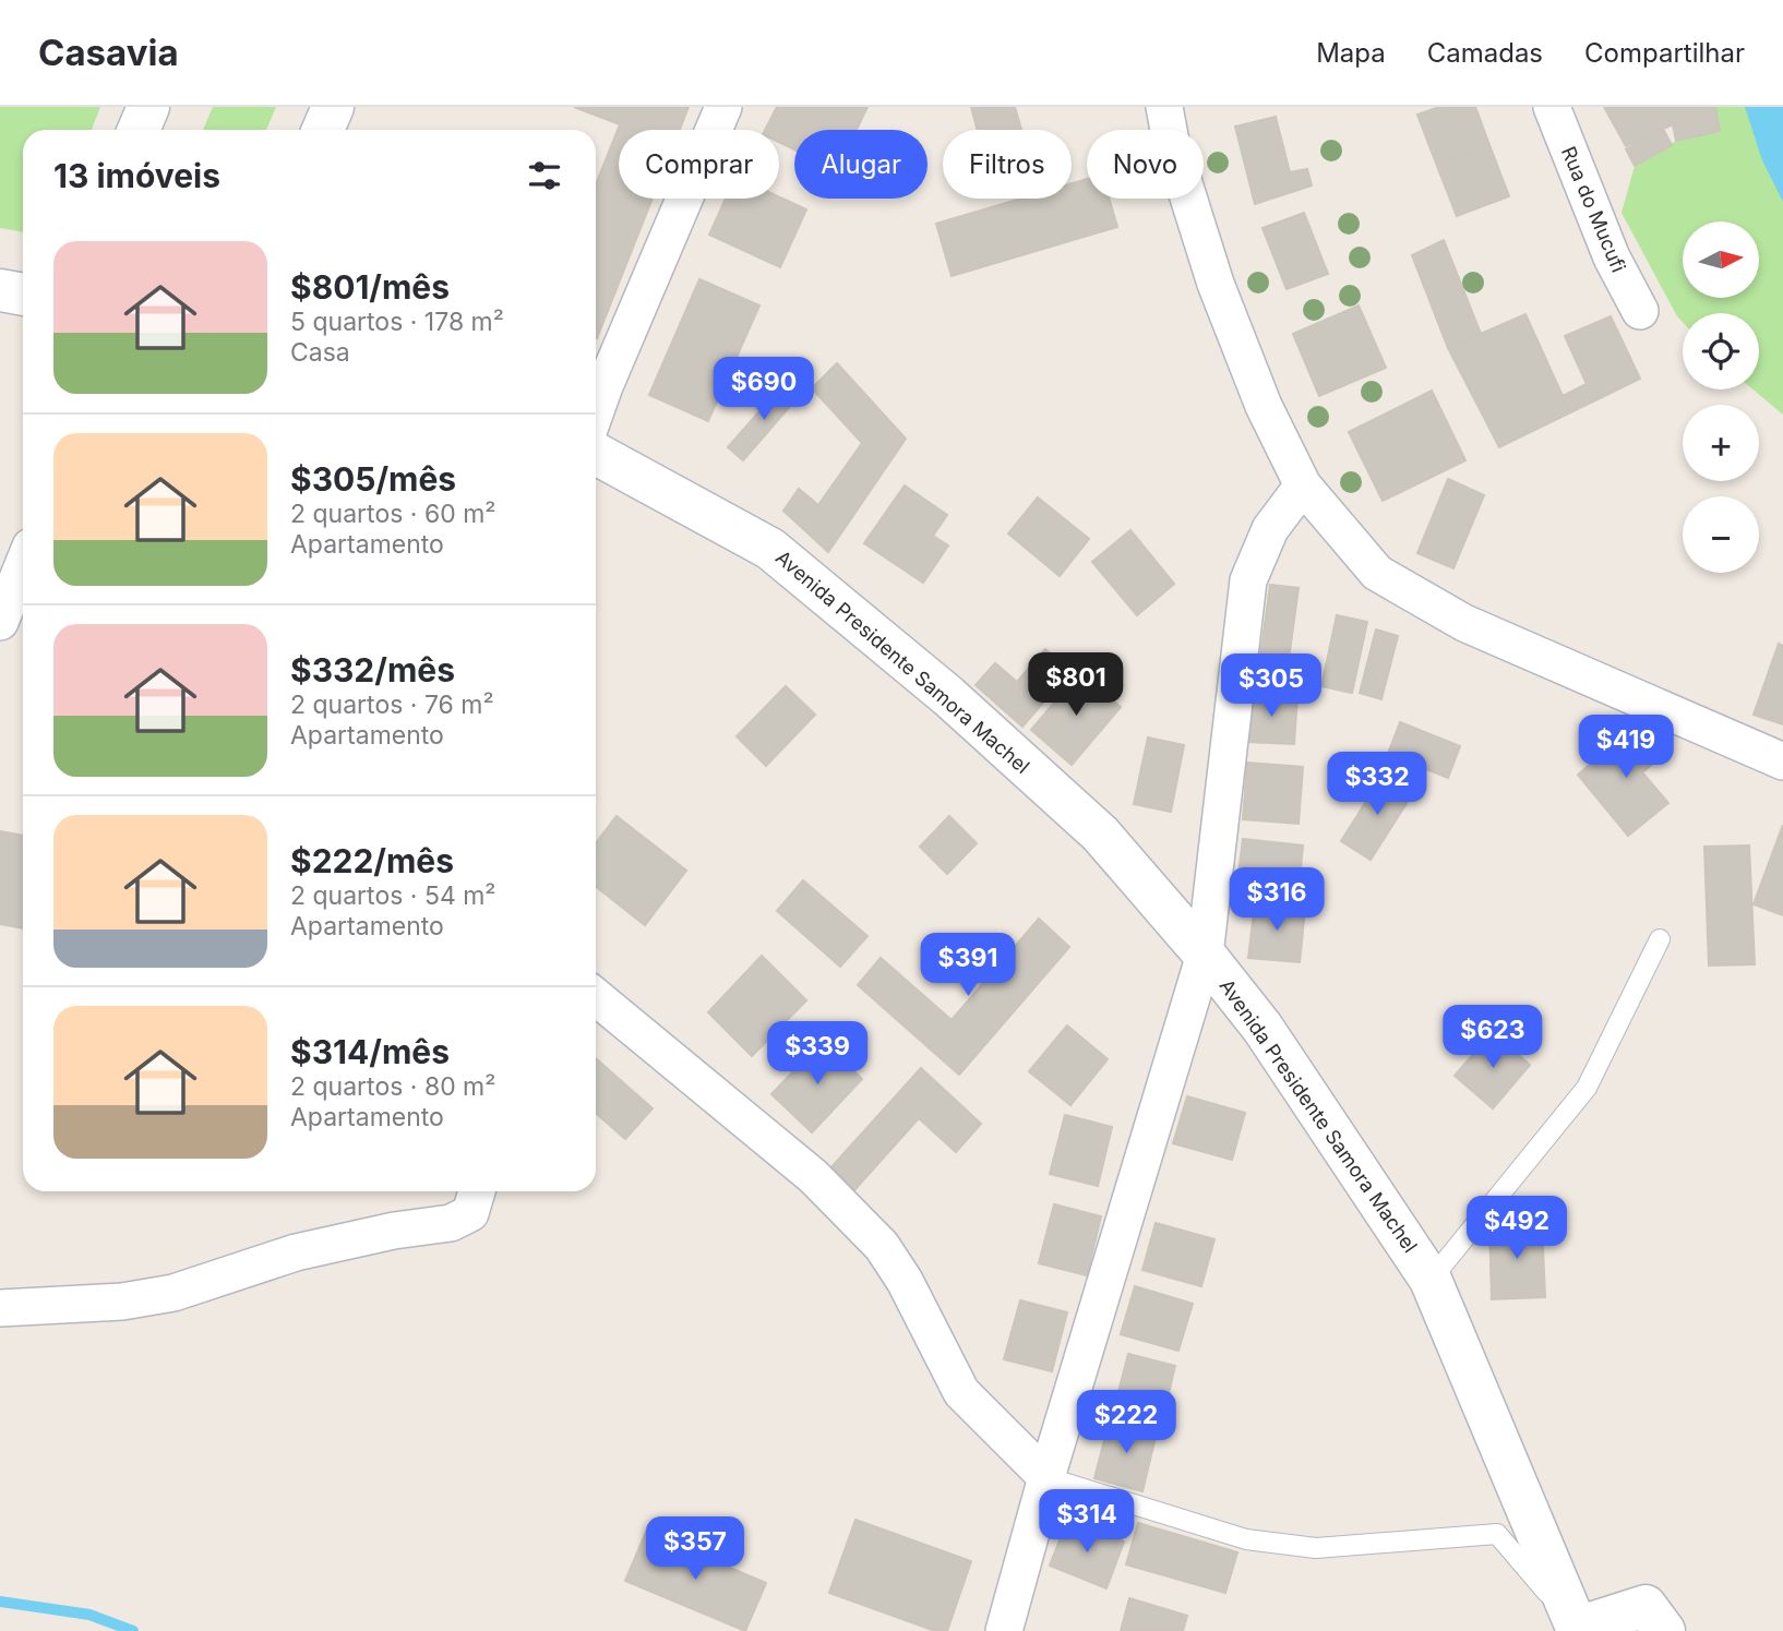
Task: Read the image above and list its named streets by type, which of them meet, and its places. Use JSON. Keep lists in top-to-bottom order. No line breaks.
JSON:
{"streets":{"main road":["Avenida Presidente Samora Machel"],"street":["Rua do Mucufi"]},"north":"right","page":{"header":"Casavia","nav":["Mapa","Camadas","Compartilhar"],"chip":["Comprar","Alugar","Filtros","Novo"],"heading":"13 imóveis","map_buttons":["+","−"],"list":[{"name":"$801/mês","note":"5 quartos · 178 m² · Casa"},{"name":"$305/mês","note":"2 quartos · 60 m² · Apartamento"},{"name":"$332/mês","note":"2 quartos · 76 m² · Apartamento"},{"name":"$222/mês","note":"2 quartos · 54 m² · Apartamento"},{"name":"$314/mês","note":"2 quartos · 80 m² · Apartamento"}],"price":["$690","$801","$305","$419","$332","$316","$391","$623","$339","$492","$222","$314","$357"]}}
